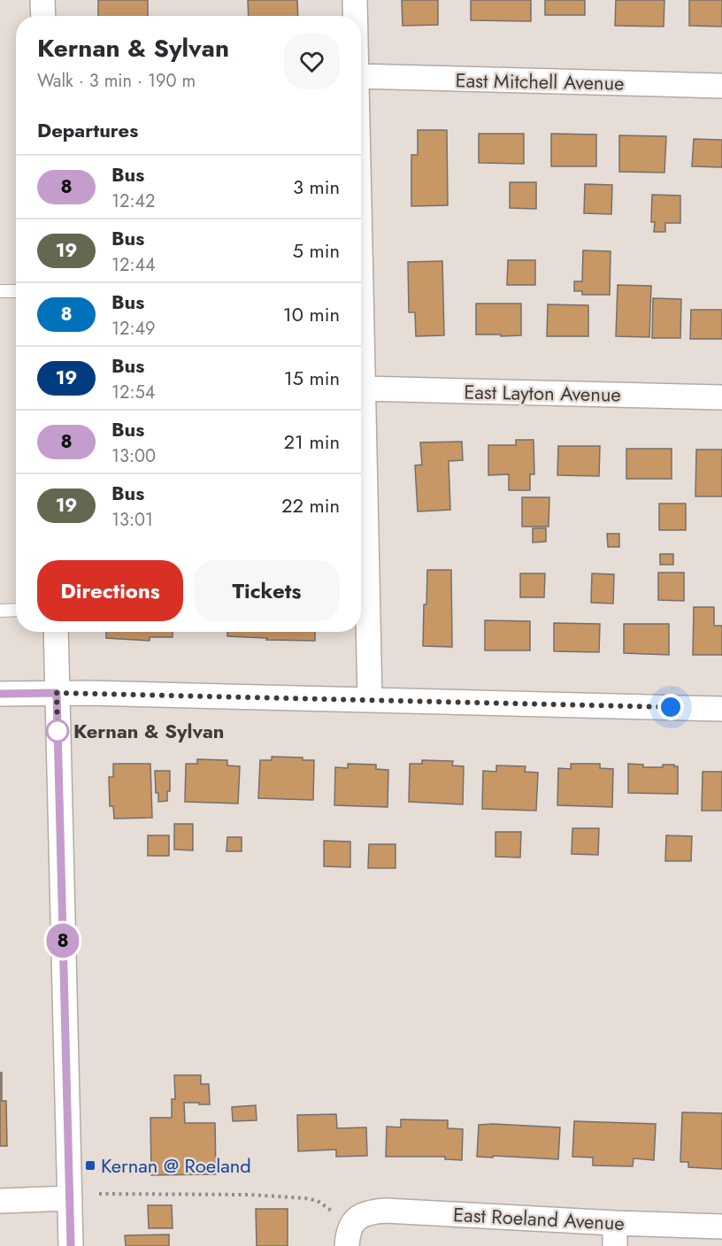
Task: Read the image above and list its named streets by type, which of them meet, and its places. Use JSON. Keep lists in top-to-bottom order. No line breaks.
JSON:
{"streets":{"street":["East Mitchell Avenue","East Layton Avenue","East Roeland Avenue"]},"places":{"other":["Kernan & Sylvan"],"transit":["Kernan @ Roeland"]},"lines":["bus line 8"],"page":{"on_map":"8","heading":[["Kernan & Sylvan","Walk · 3 min · 190 m"],"Departures"],"list":[{"mark":"8","name":"Bus","note":"12:42","value":"3 min"},{"mark":"19","name":"Bus","note":"12:44","value":"5 min"},{"mark":"8","name":"Bus","note":"12:49","value":"10 min"},{"mark":"19","name":"Bus","note":"12:54","value":"15 min"},{"mark":"8","name":"Bus","note":"13:00","value":"21 min"},{"mark":"19","name":"Bus","note":"13:01","value":"22 min"}],"buttons":["Directions","Tickets"]}}
